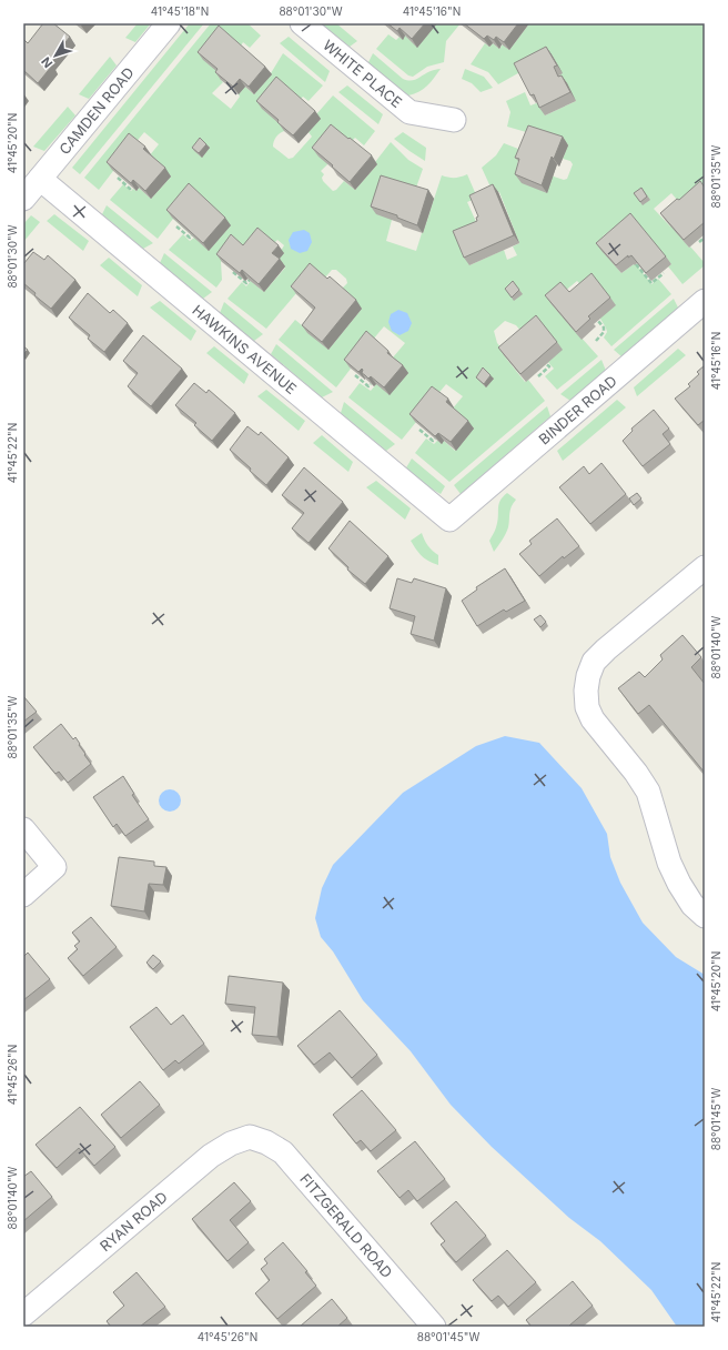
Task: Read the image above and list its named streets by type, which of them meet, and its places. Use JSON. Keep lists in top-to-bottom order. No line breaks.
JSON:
{"streets":{"street":["WHITE PLACE","CAMDEN ROAD","HAWKINS AVENUE","BINDER ROAD","RYAN ROAD","FITZGERALD ROAD"]},"crossings":[["CAMDEN ROAD","HAWKINS AVENUE"],["HAWKINS AVENUE","BINDER ROAD"],["RYAN ROAD","FITZGERALD ROAD"]],"north":"bottom left","coordinates":["41°45'18\"N","88°01'30\"W","41°45'16\"N","41°45'20\"N","88°01'35\"W","41°45'22\"N","88°01'40\"W","41°45'26\"N","88°01'45\"W"]}
